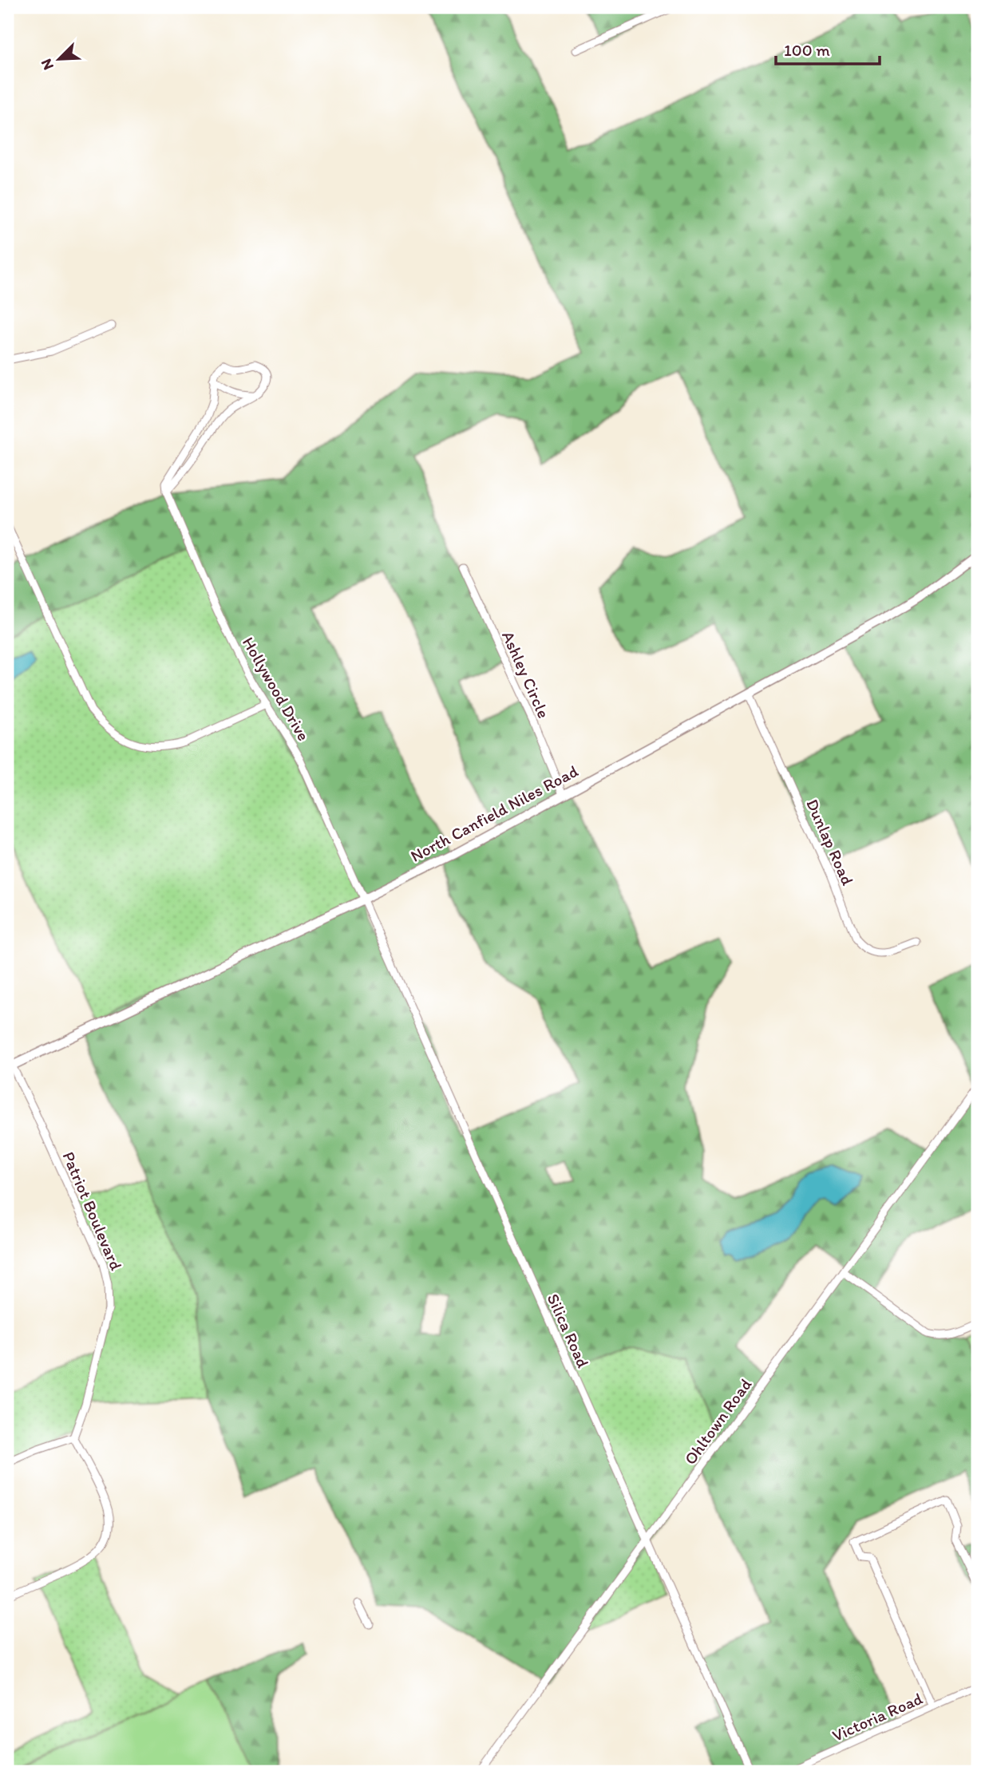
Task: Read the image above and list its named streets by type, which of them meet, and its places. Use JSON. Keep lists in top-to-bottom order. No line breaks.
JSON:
{"streets":{"main road":["North Canfield Niles Road"],"street":["Ashley Circle","Hollywood Drive","Dunlap Road","Patriot Boulevard","Silica Road","Ohltown Road","Victoria Road"]},"crossings":[["Ashley Circle","North Canfield Niles Road"],["Hollywood Drive","North Canfield Niles Road"],["Hollywood Drive","Silica Road"],["North Canfield Niles Road","Dunlap Road"],["North Canfield Niles Road","Patriot Boulevard"],["North Canfield Niles Road","Silica Road"],["Silica Road","Ohltown Road"]],"scale_bar":"100 m","north":"bottom left"}
